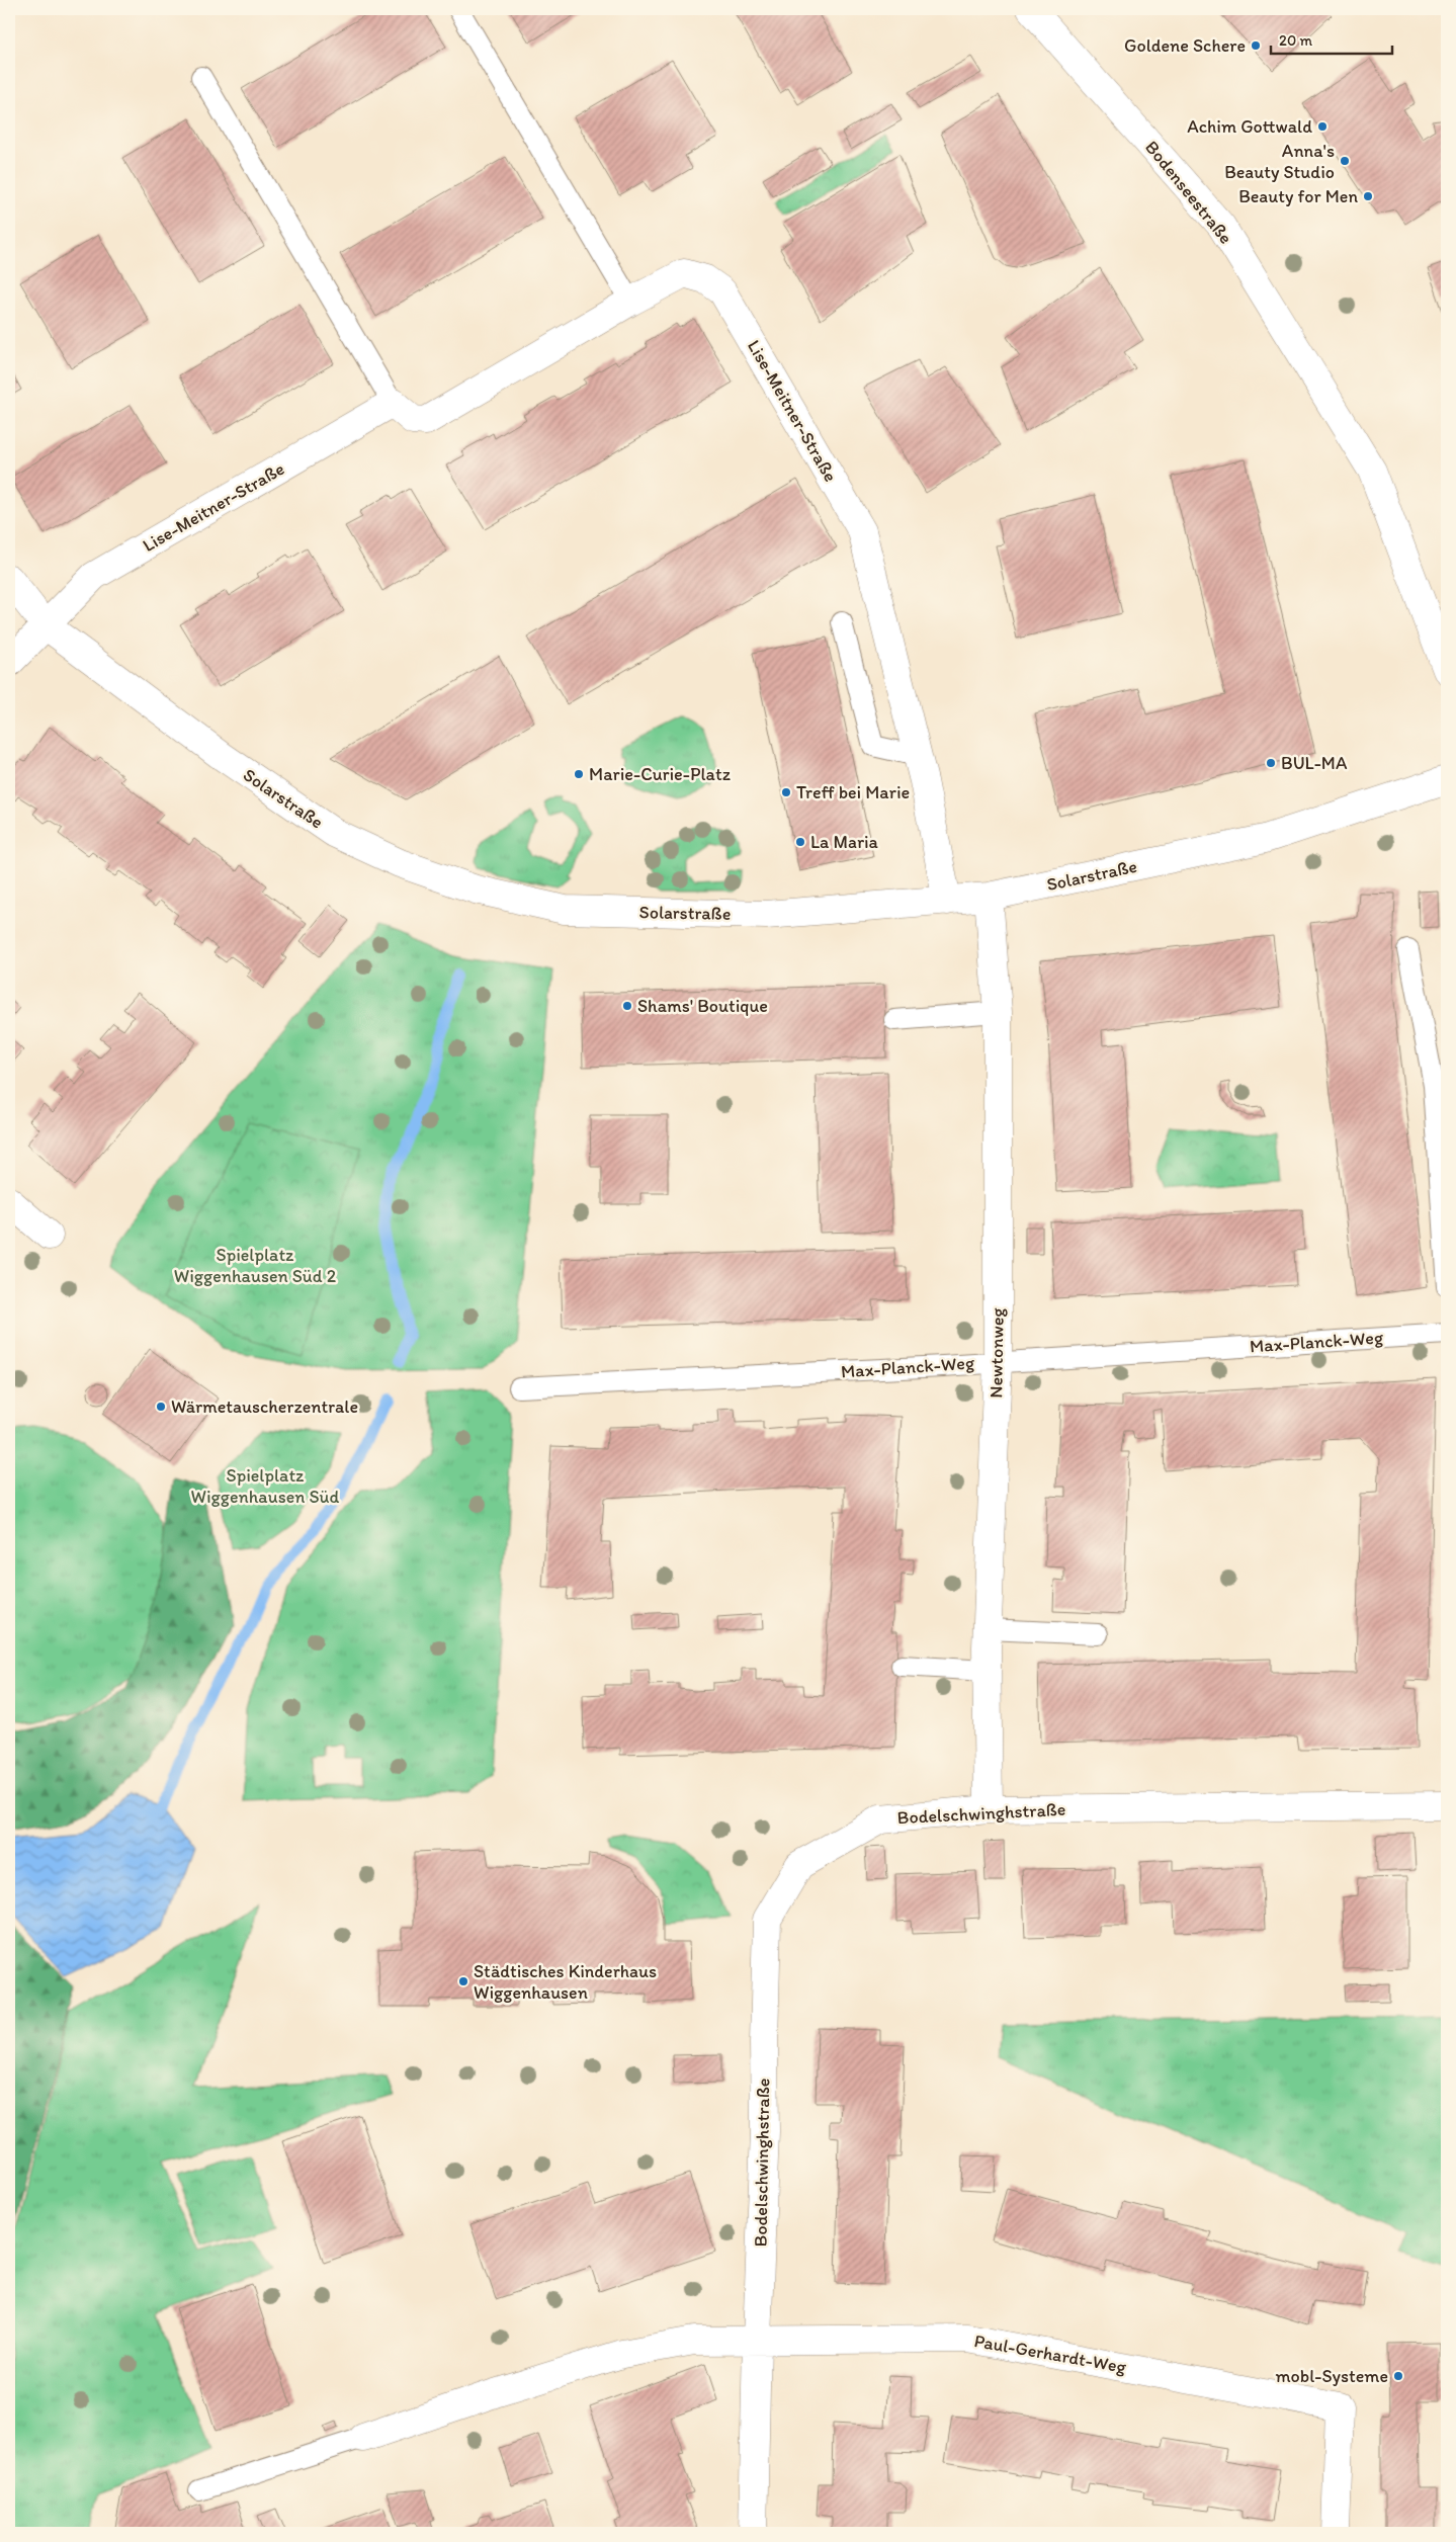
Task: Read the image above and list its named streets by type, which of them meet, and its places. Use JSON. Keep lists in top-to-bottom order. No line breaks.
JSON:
{"streets":{"street":["Bodenseestraße","Lise-Meitner-Straße","Solarstraße","Newtonweg","Bodelschwinghstraße","Paul-Gerhardt-Weg"],"lane":["Max-Planck-Weg"]},"crossings":[["Lise-Meitner-Straße","Solarstraße"],["Solarstraße","Newtonweg"],["Max-Planck-Weg","Newtonweg"],["Newtonweg","Bodelschwinghstraße"],["Bodelschwinghstraße","Paul-Gerhardt-Weg"]],"parks":["Spielplatz Wiggenhausen Süd 2","Spielplatz Wiggenhausen Süd"],"places":["Goldene Schere","Achim Gottwald","Anna's Beauty Studio","Beauty for Men","BUL-MA","Marie-Curie-Platz","Treff bei Marie","La Maria","Shams' Boutique","Wärmetauscherzentrale","Städtisches Kinderhaus Wiggenhausen","mobl-Systeme"],"scale_bar":"20 m"}
